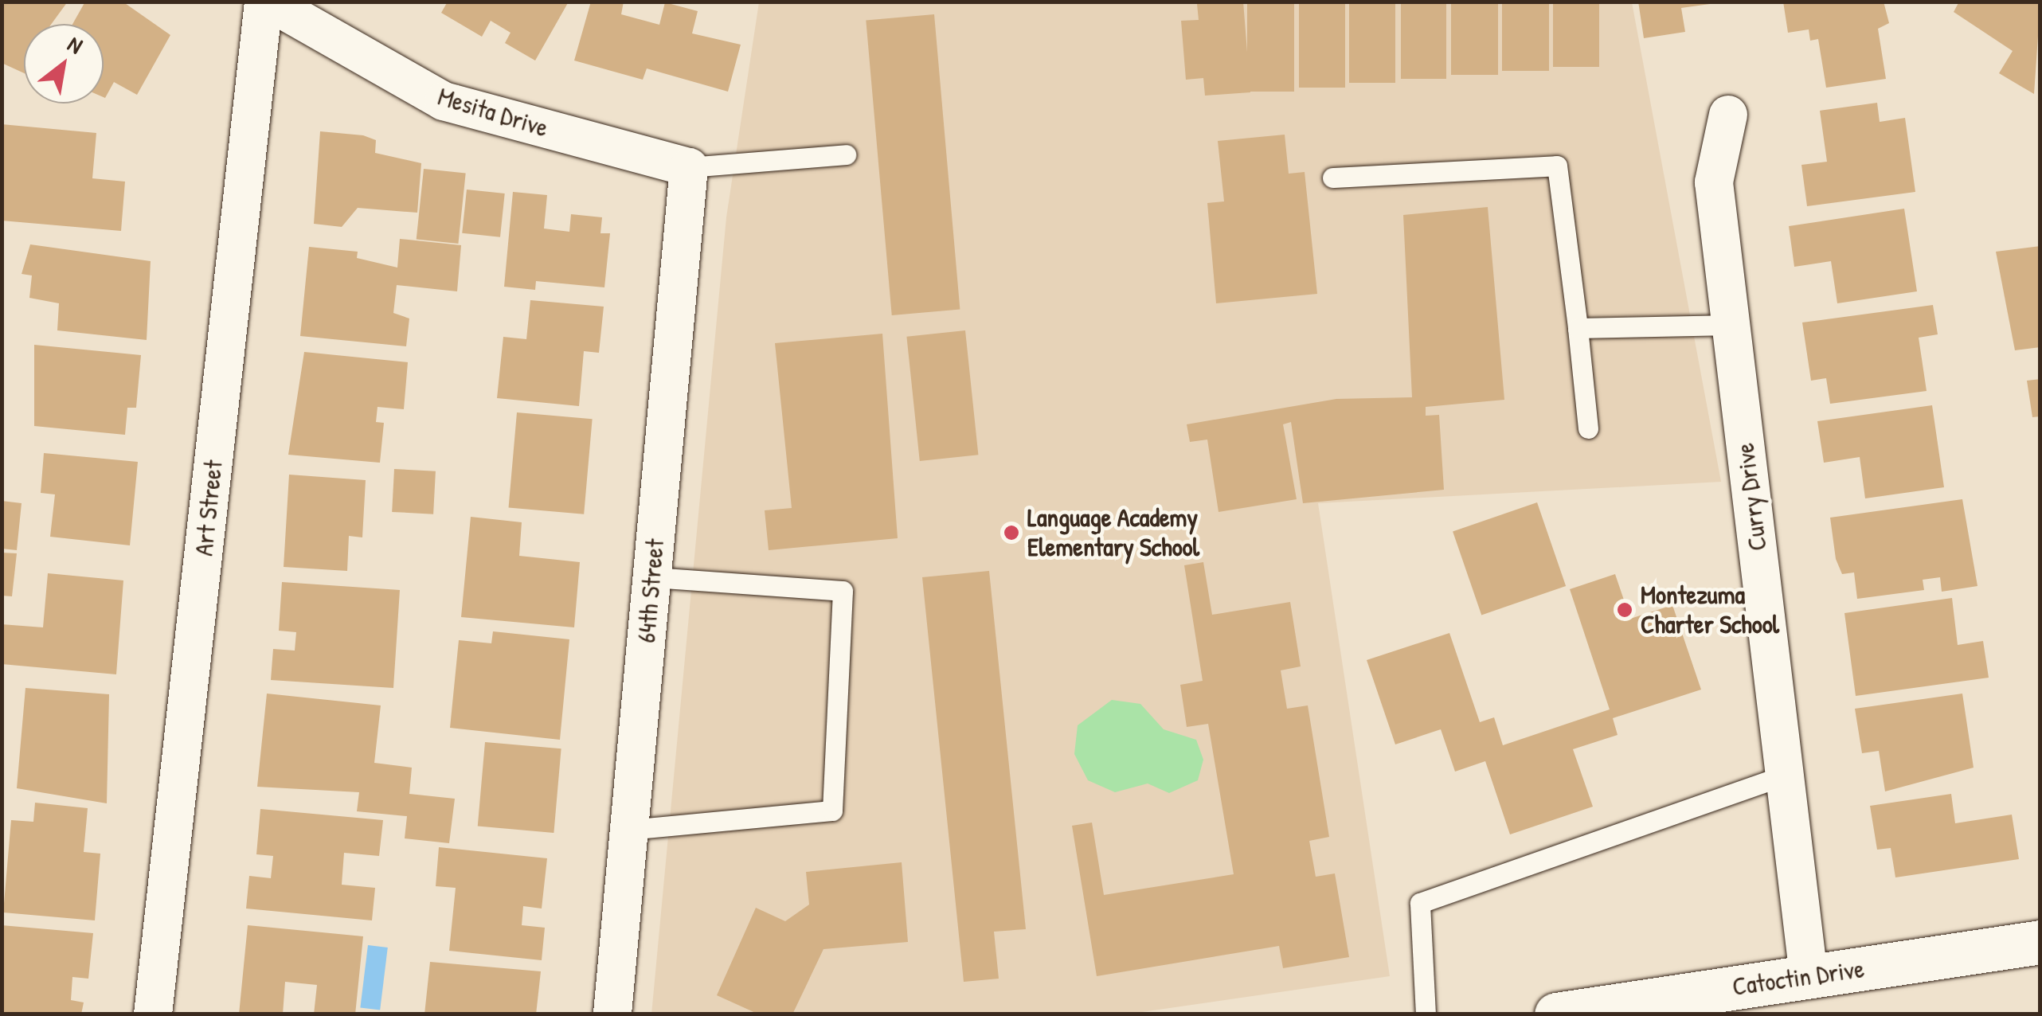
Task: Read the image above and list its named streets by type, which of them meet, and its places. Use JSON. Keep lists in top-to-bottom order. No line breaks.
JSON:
{"streets":{"street":["Mesita Drive","Curry Drive","Art Street","64th Street","Catoctin Drive"]},"crossings":[["Mesita Drive","Art Street"],["Mesita Drive","64th Street"],["Curry Drive","Catoctin Drive"]],"places":["Language Academy Elementary School","Montezuma Charter School"],"north":"top right"}
